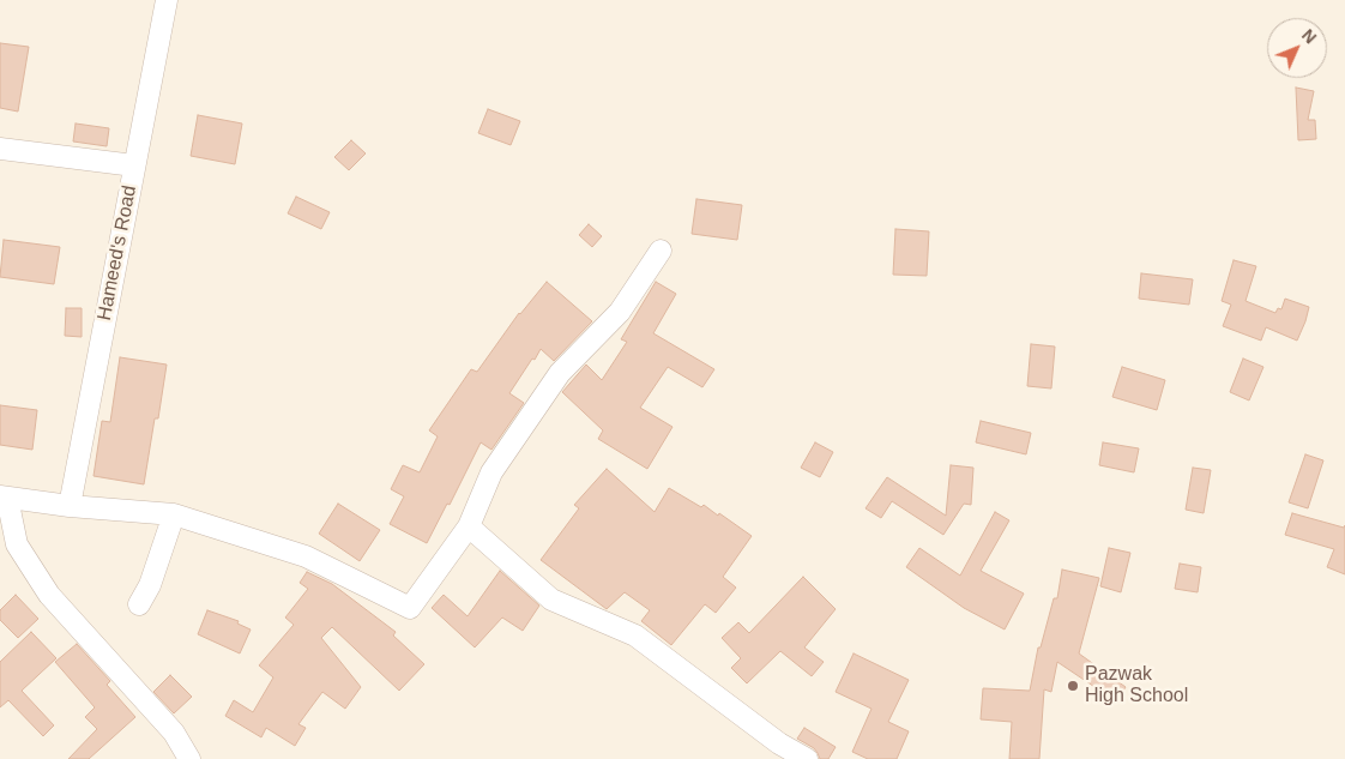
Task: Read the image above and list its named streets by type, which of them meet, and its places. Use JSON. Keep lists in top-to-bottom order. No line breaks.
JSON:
{"streets":{"street":["Hameed's Road"]},"places":["Pazwak High School"],"north":"top right"}
